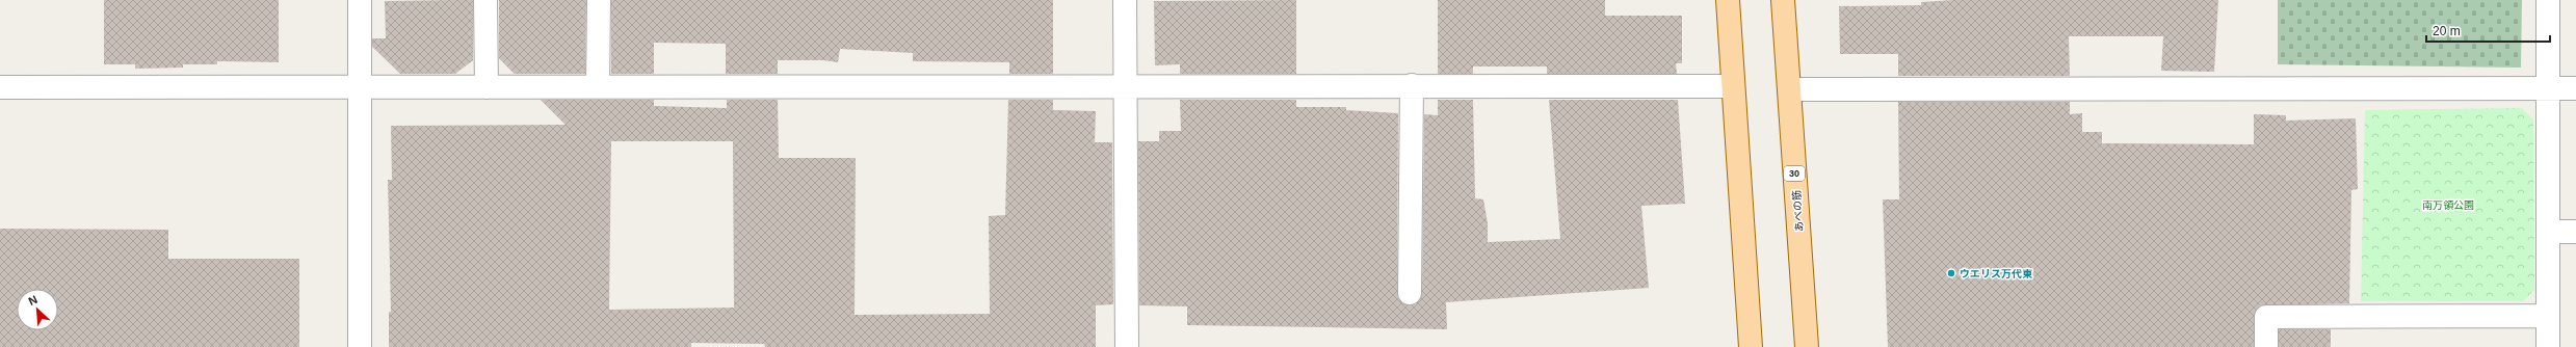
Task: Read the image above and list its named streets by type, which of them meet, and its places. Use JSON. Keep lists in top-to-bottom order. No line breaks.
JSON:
{"streets":{"main road":["30","あべの筋"]},"parks":["南万領公園"],"places":["ウエリス万代東"],"scale_bar":"20 m","north":"top left"}
